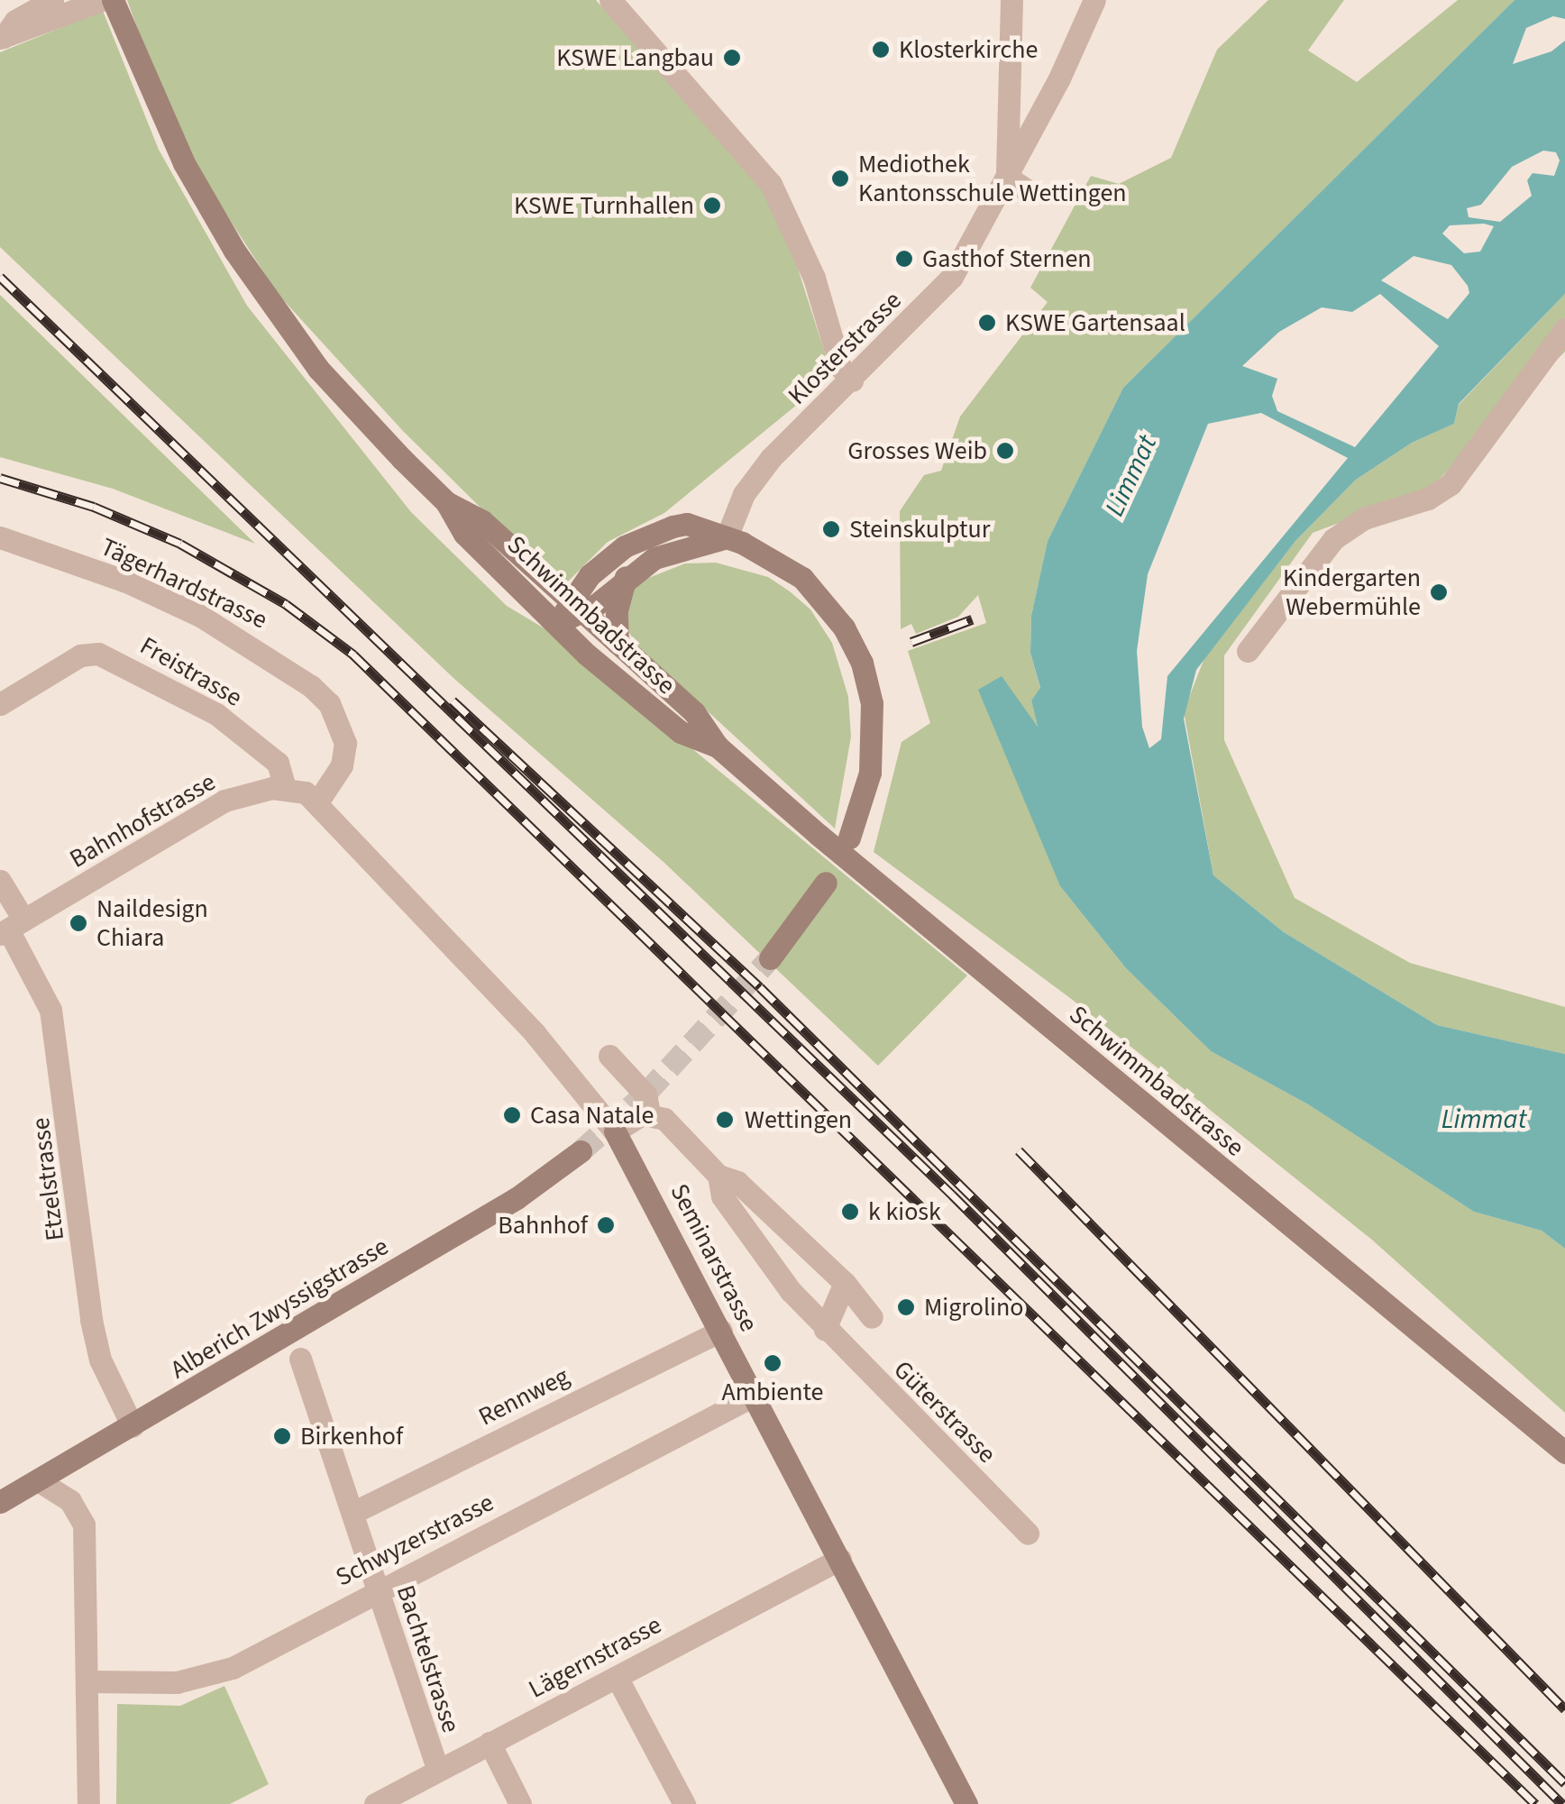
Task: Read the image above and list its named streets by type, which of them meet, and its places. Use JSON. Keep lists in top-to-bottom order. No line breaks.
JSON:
{"streets":{"main road":["Schwimmbadstrasse","Seminarstrasse","Alberich Zwyssigstrasse"],"street":["Klosterstrasse","Tägerhardstrasse","Freistrasse","Bahnhofstrasse","Etzelstrasse","Rennweg","Güterstrasse","Schwyzerstrasse","Lägernstrasse","Bachtelstrasse"]},"crossings":[["Tägerhardstrasse","Seminarstrasse"],["Freistrasse","Bahnhofstrasse"],["Bahnhofstrasse","Etzelstrasse"],["Etzelstrasse","Alberich Zwyssigstrasse"],["Seminarstrasse","Rennweg"],["Seminarstrasse","Schwyzerstrasse"],["Seminarstrasse","Lägernstrasse"],["Rennweg","Bachtelstrasse"],["Schwyzerstrasse","Bachtelstrasse"],["Lägernstrasse","Bachtelstrasse"]],"water":["Limmat"],"places":["Klosterkirche","KSWE Langbau","Mediothek Kantonsschule Wettingen","KSWE Turnhallen","Gasthof Sternen","KSWE Gartensaal","Grosses Weib","Steinskulptur","Kindergarten Webermühle","Naildesign Chiara","Casa Natale","Wettingen","k kiosk","Bahnhof","Migrolino","Ambiente","Birkenhof"]}
